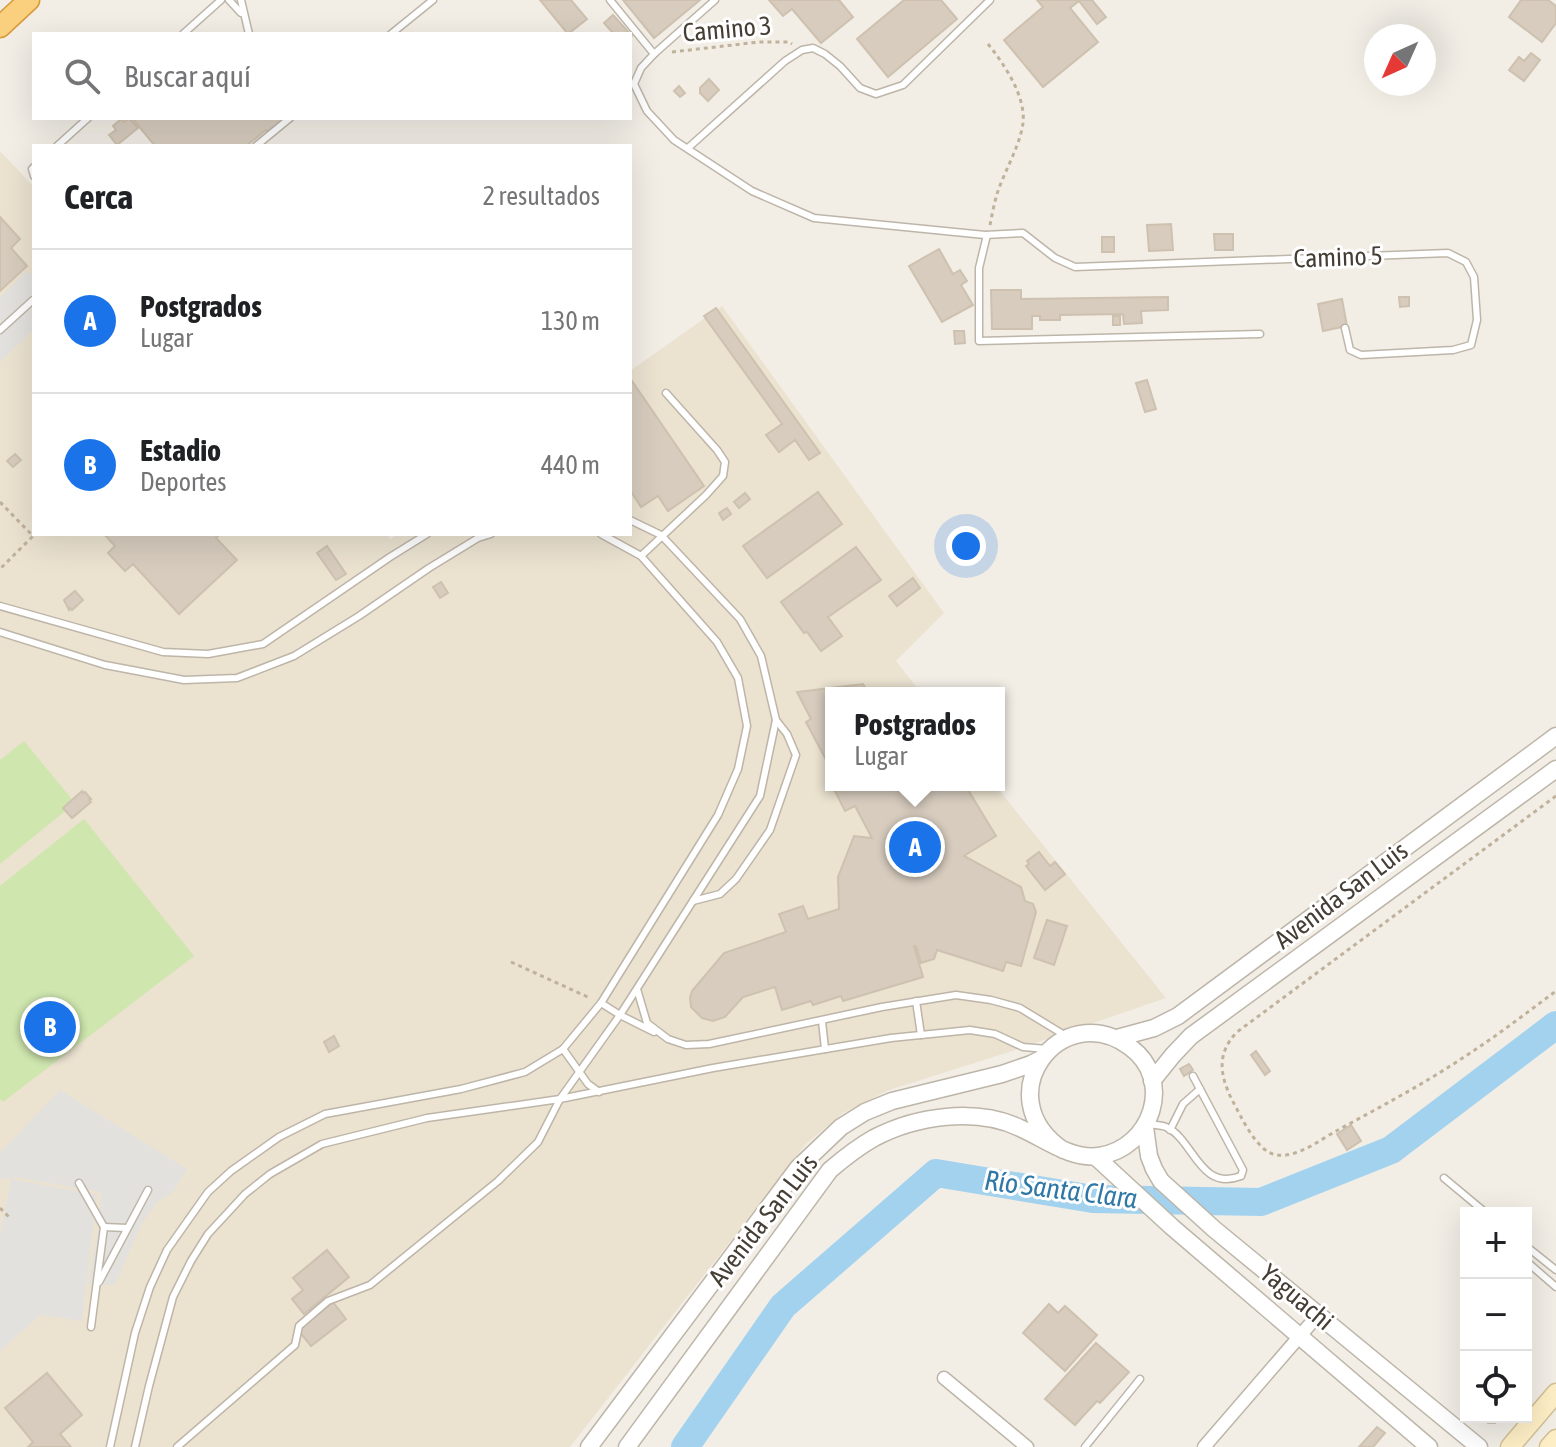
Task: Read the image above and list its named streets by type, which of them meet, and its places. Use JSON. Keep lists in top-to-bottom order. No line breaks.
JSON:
{"streets":{"street":["Avenida San Luis","Yaguachi"],"lane":["Camino 5"],"path":["Camino 3"]},"crossings":[["Avenida San Luis","Yaguachi"]],"water":["Río Santa Clara"],"north":"bottom left","page":{"search":"Buscar aquí","heading":["Cerca","2 resultados"],"list":[{"mark":"A","name":"Postgrados","note":"Lugar","value":"130 m"},{"mark":"B","name":"Estadio","note":"Deportes","value":"440 m"}],"popup":["Postgrados","Lugar"],"pins":["A","B"],"map_buttons":["+","−"]}}
